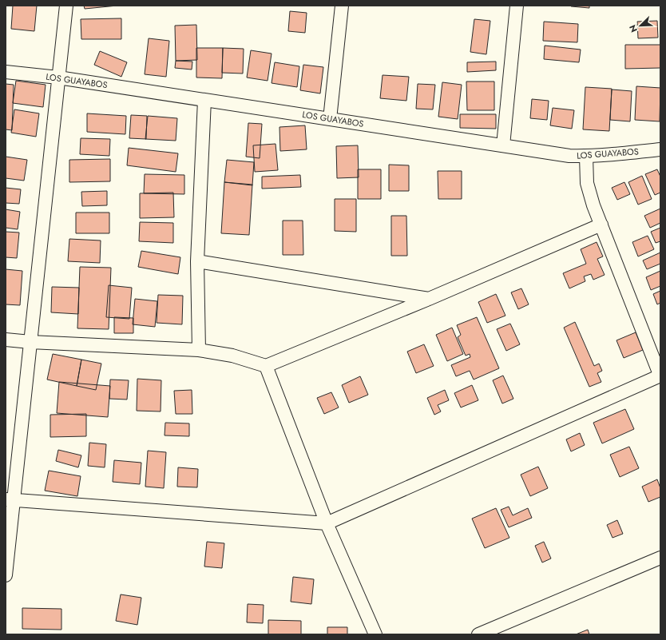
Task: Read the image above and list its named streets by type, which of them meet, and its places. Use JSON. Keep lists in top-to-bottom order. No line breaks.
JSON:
{"streets":{"street":["LOS GUAYABOS"]},"north":"bottom left"}
